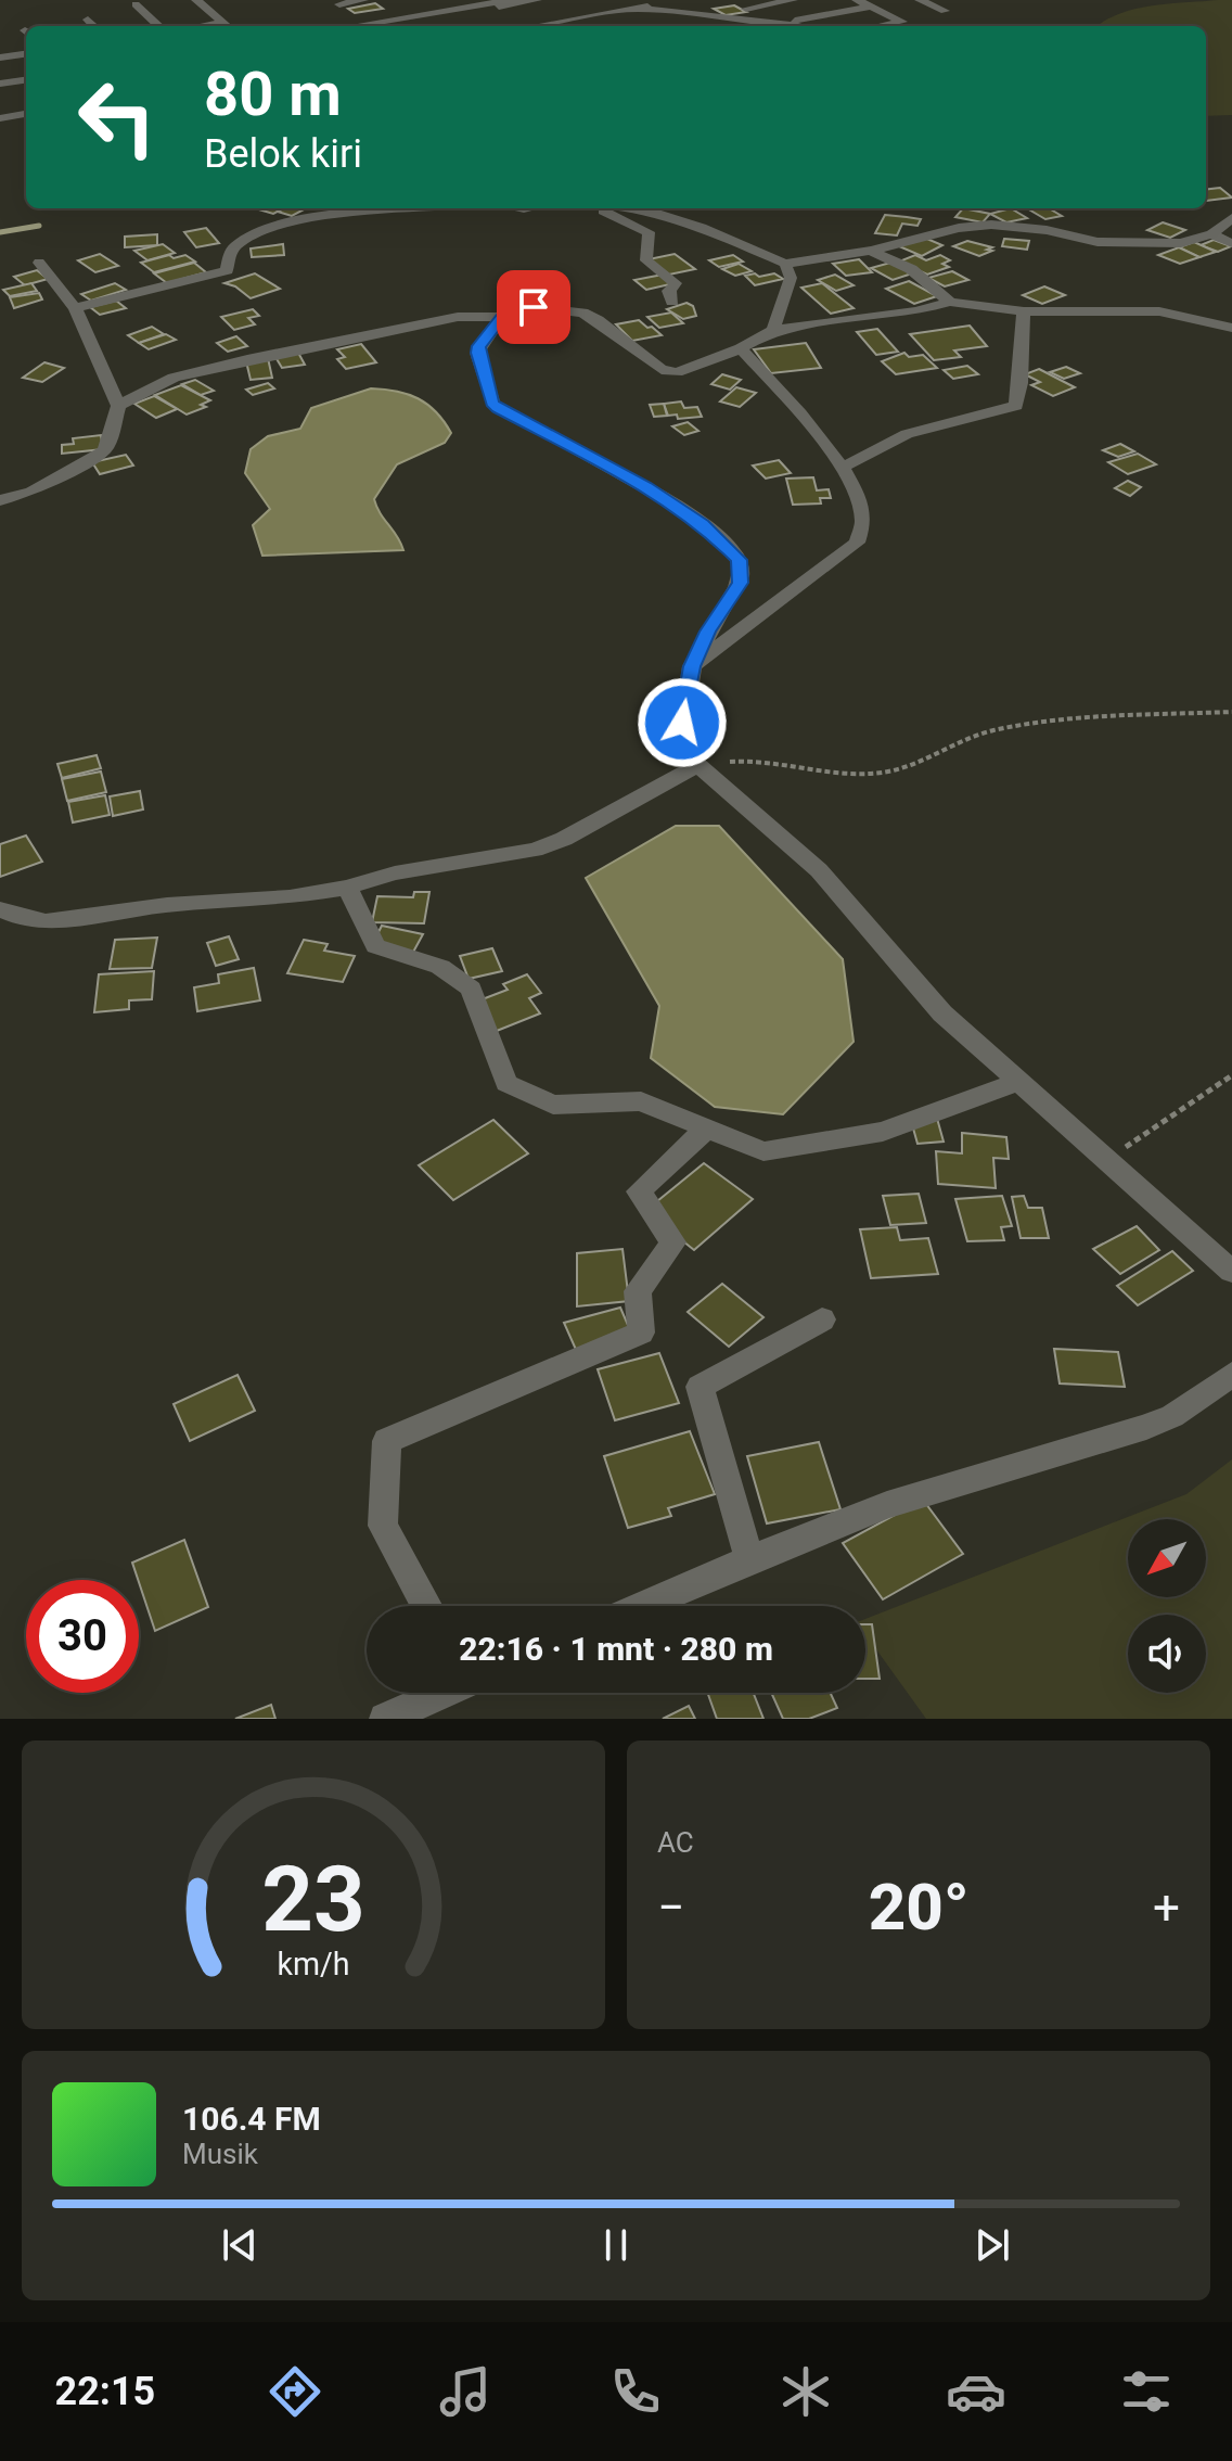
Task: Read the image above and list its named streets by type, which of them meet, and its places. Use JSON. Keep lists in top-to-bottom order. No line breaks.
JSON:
{"north":"bottom left","page":{"turn":["80 m","Belok kiri"],"limit":"30","trip":"22:16 · 1 mnt · 280 m","tile":"AC","heat":["−","20°","+"],"song":["106.4 FM","Musik"],"tabs":"22:15","gauge":["23","km/h"]}}
